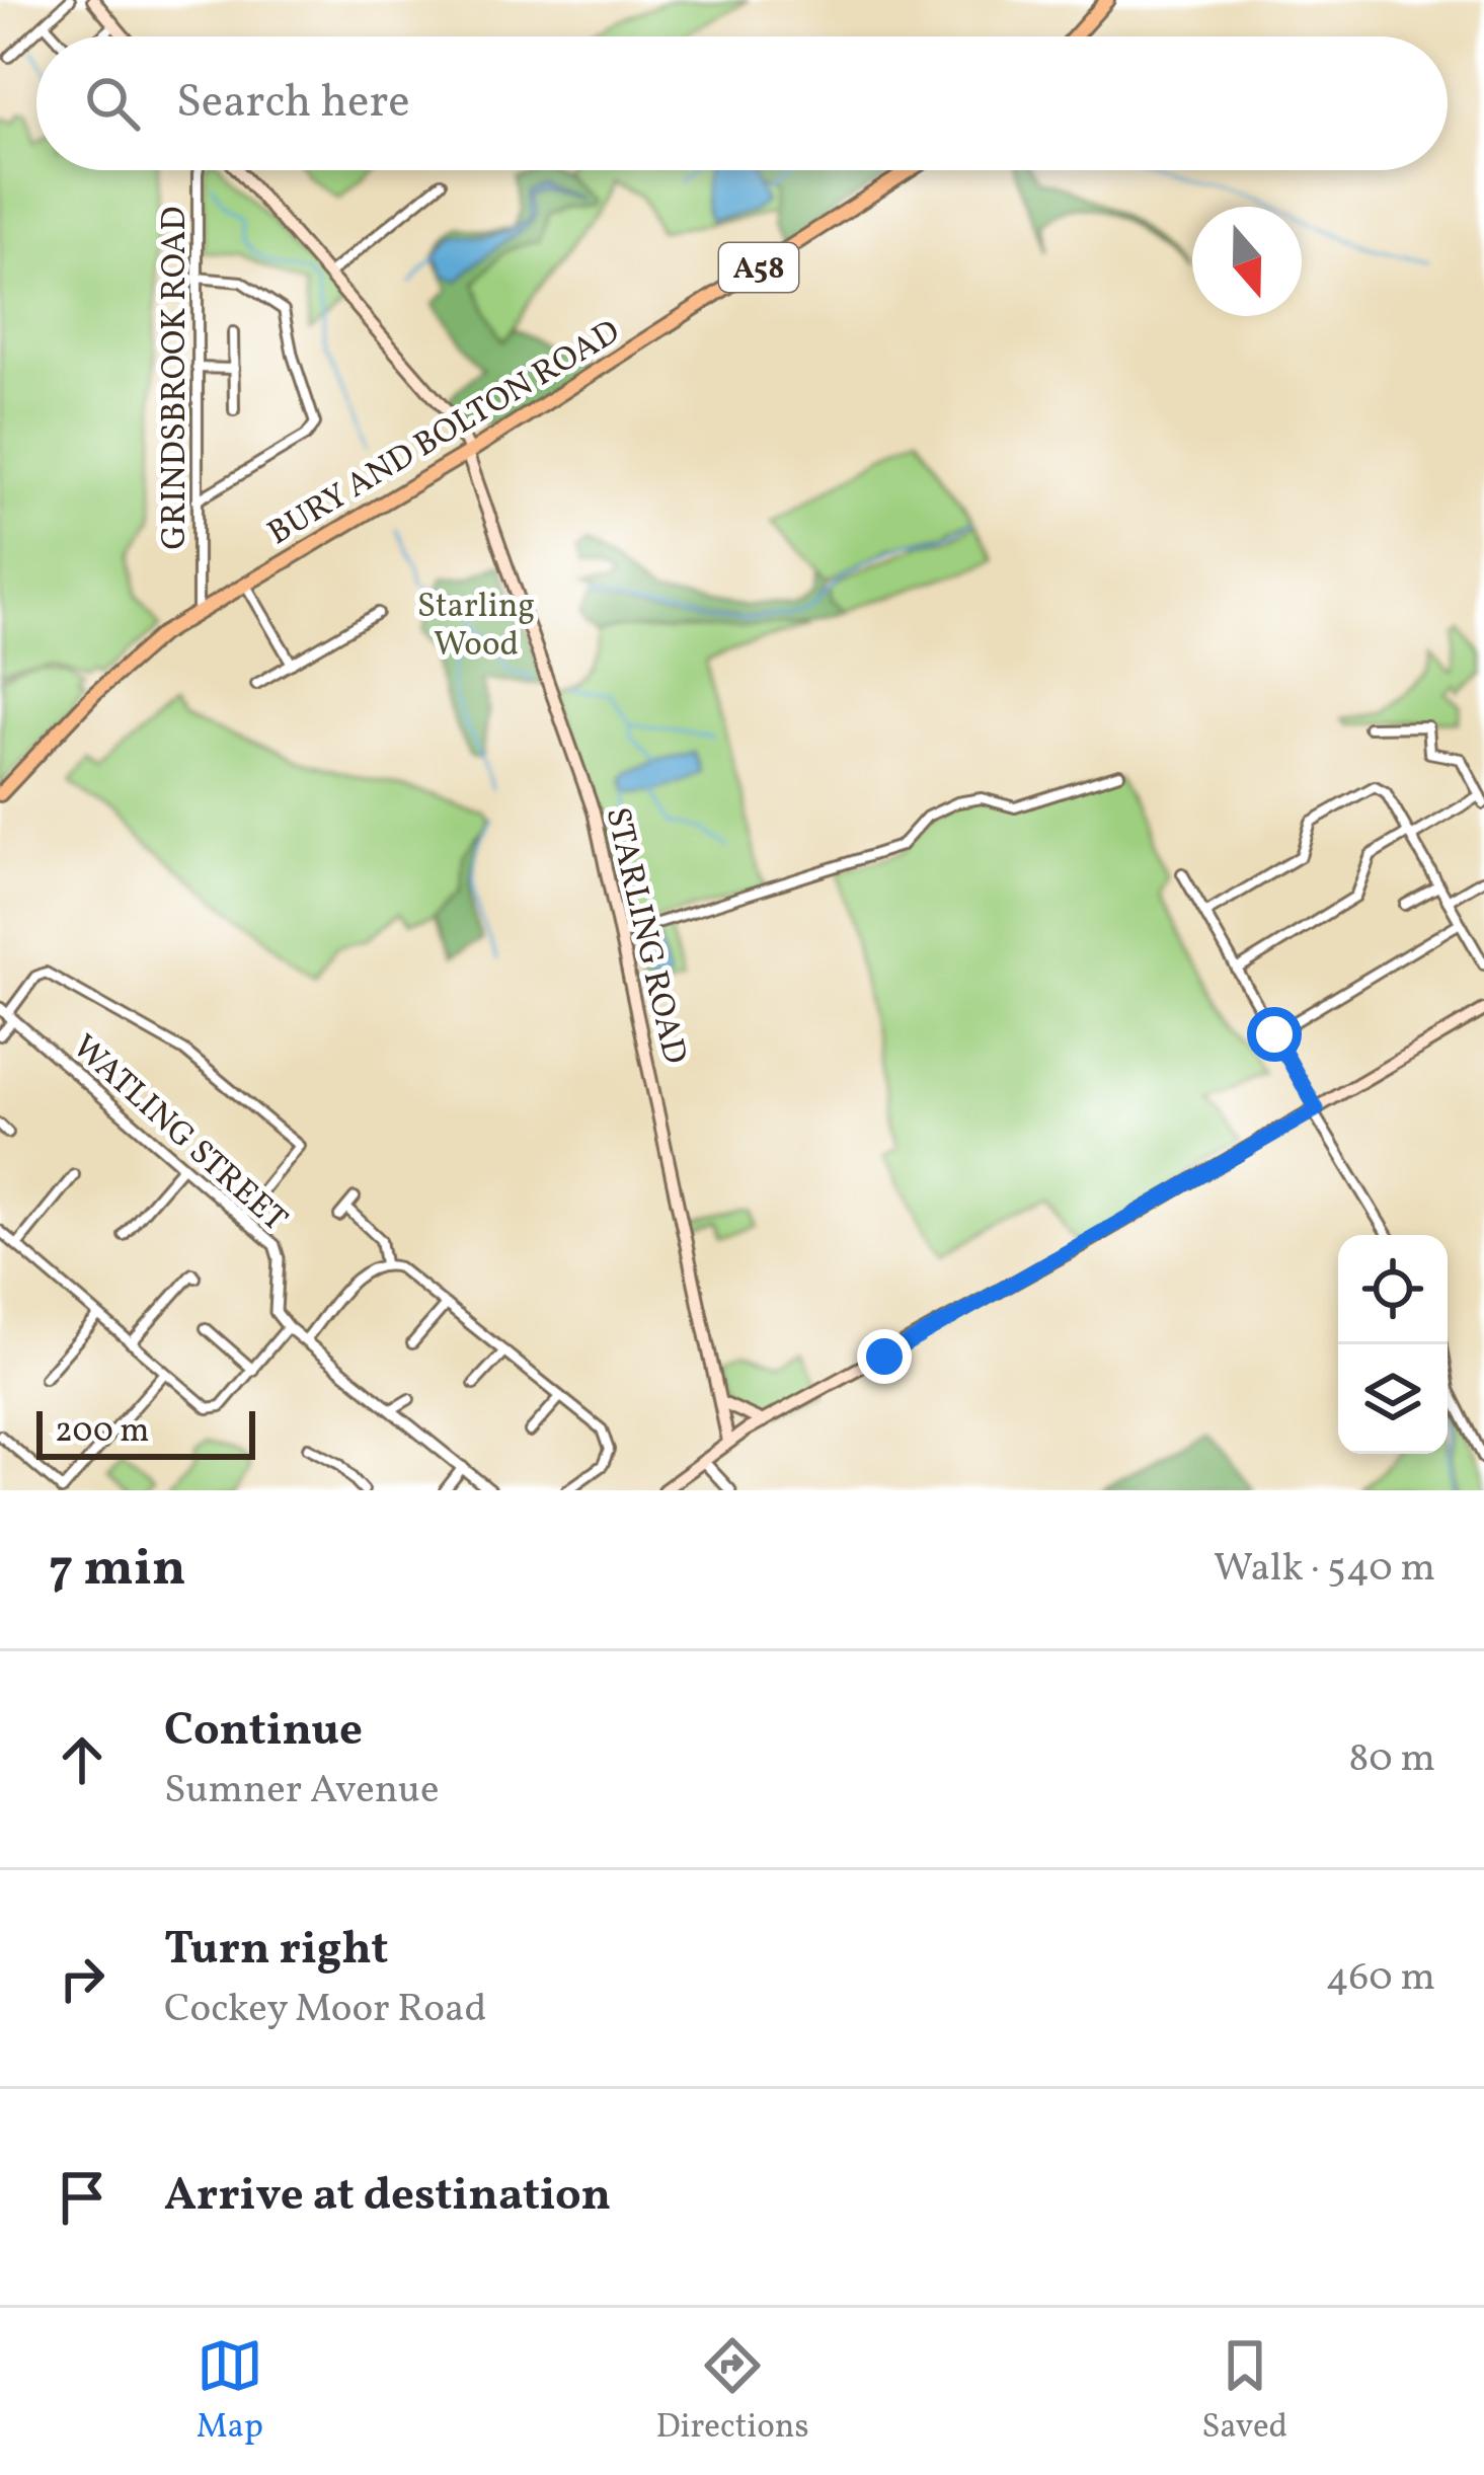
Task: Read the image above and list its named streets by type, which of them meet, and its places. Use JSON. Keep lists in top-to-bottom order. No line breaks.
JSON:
{"streets":{"highway":["A58","BURY AND BOLTON ROAD"],"main road":["STARLING ROAD"],"street":["GRINDSBROOK ROAD","WATLING STREET"]},"crossings":[["GRINDSBROOK ROAD","BURY AND BOLTON ROAD"],["BURY AND BOLTON ROAD","STARLING ROAD"]],"parks":["Starling Wood"],"scale_bar":"200 m","north":"bottom","page":{"search":"Search here","scale":"200 m","heading":["7 min","Walk · 540 m"],"list":[["Continue","Sumner Avenue","80 m"],["Turn right","Cockey Moor Road","460 m"],"Arrive at destination"],"nav":["Map","Directions","Saved"]}}
